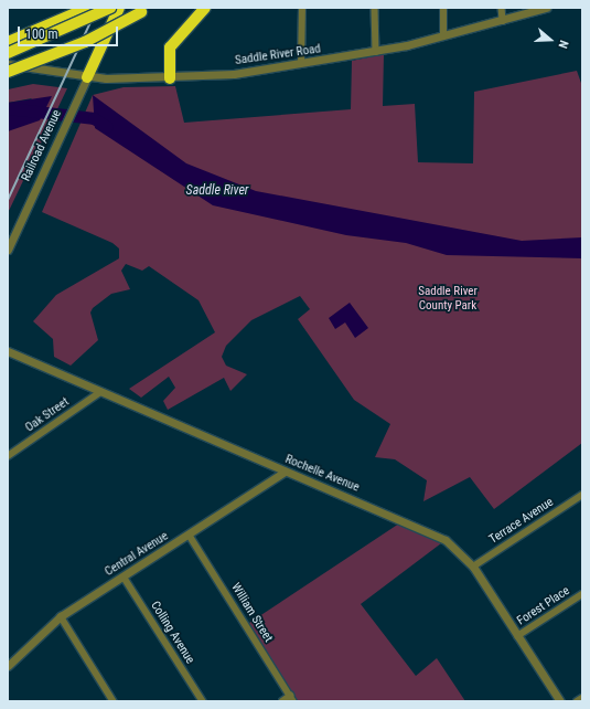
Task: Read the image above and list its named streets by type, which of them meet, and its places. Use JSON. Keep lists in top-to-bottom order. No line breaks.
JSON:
{"streets":{"street":["Saddle River Road","Railroad Avenue","Oak Street","Rochelle Avenue","Terrace Avenue","Central Avenue","Forest Place","William Street","Colling Avenue"]},"crossings":[["Saddle River Road","Railroad Avenue"],["Oak Street","Rochelle Avenue"],["Rochelle Avenue","Terrace Avenue"],["Rochelle Avenue","Central Avenue"],["Rochelle Avenue","Forest Place"],["Central Avenue","William Street"],["Central Avenue","Colling Avenue"]],"water":["Saddle River"],"parks":["Saddle River County Park"],"scale_bar":"100 m","north":"right"}
